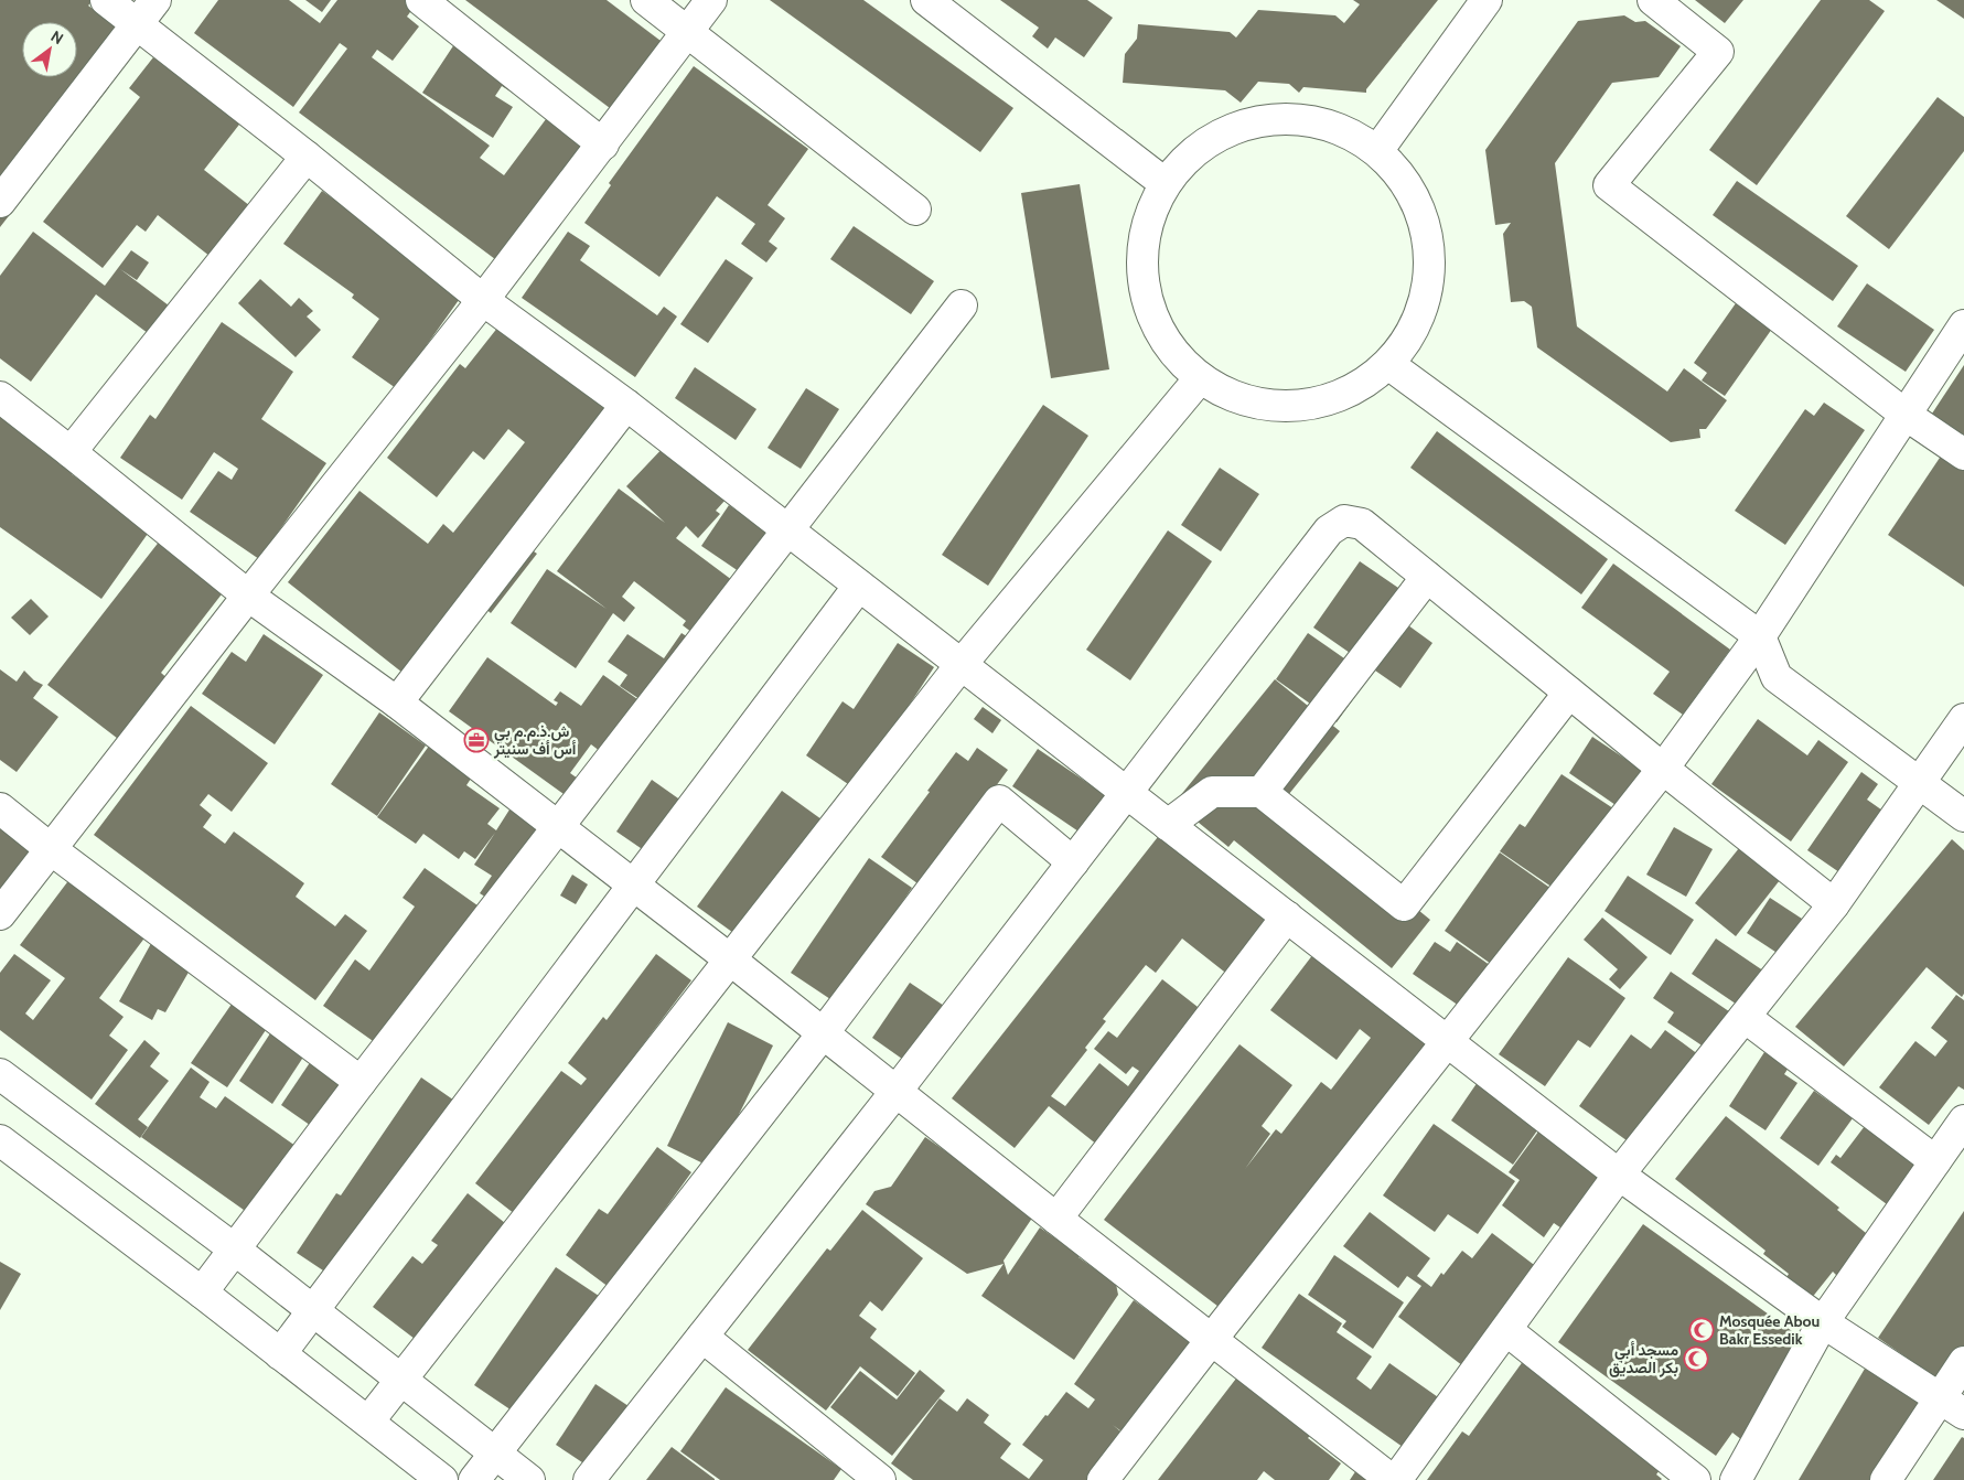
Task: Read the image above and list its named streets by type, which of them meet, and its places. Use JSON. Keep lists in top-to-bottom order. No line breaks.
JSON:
{"places":{"office":["ش.ذ.م.م بي أس أف سنيتر"],"mosque":["Mosquée Abou Bakr Essedik","مسجد أبي بكر الصديق"]},"north":"top right"}
